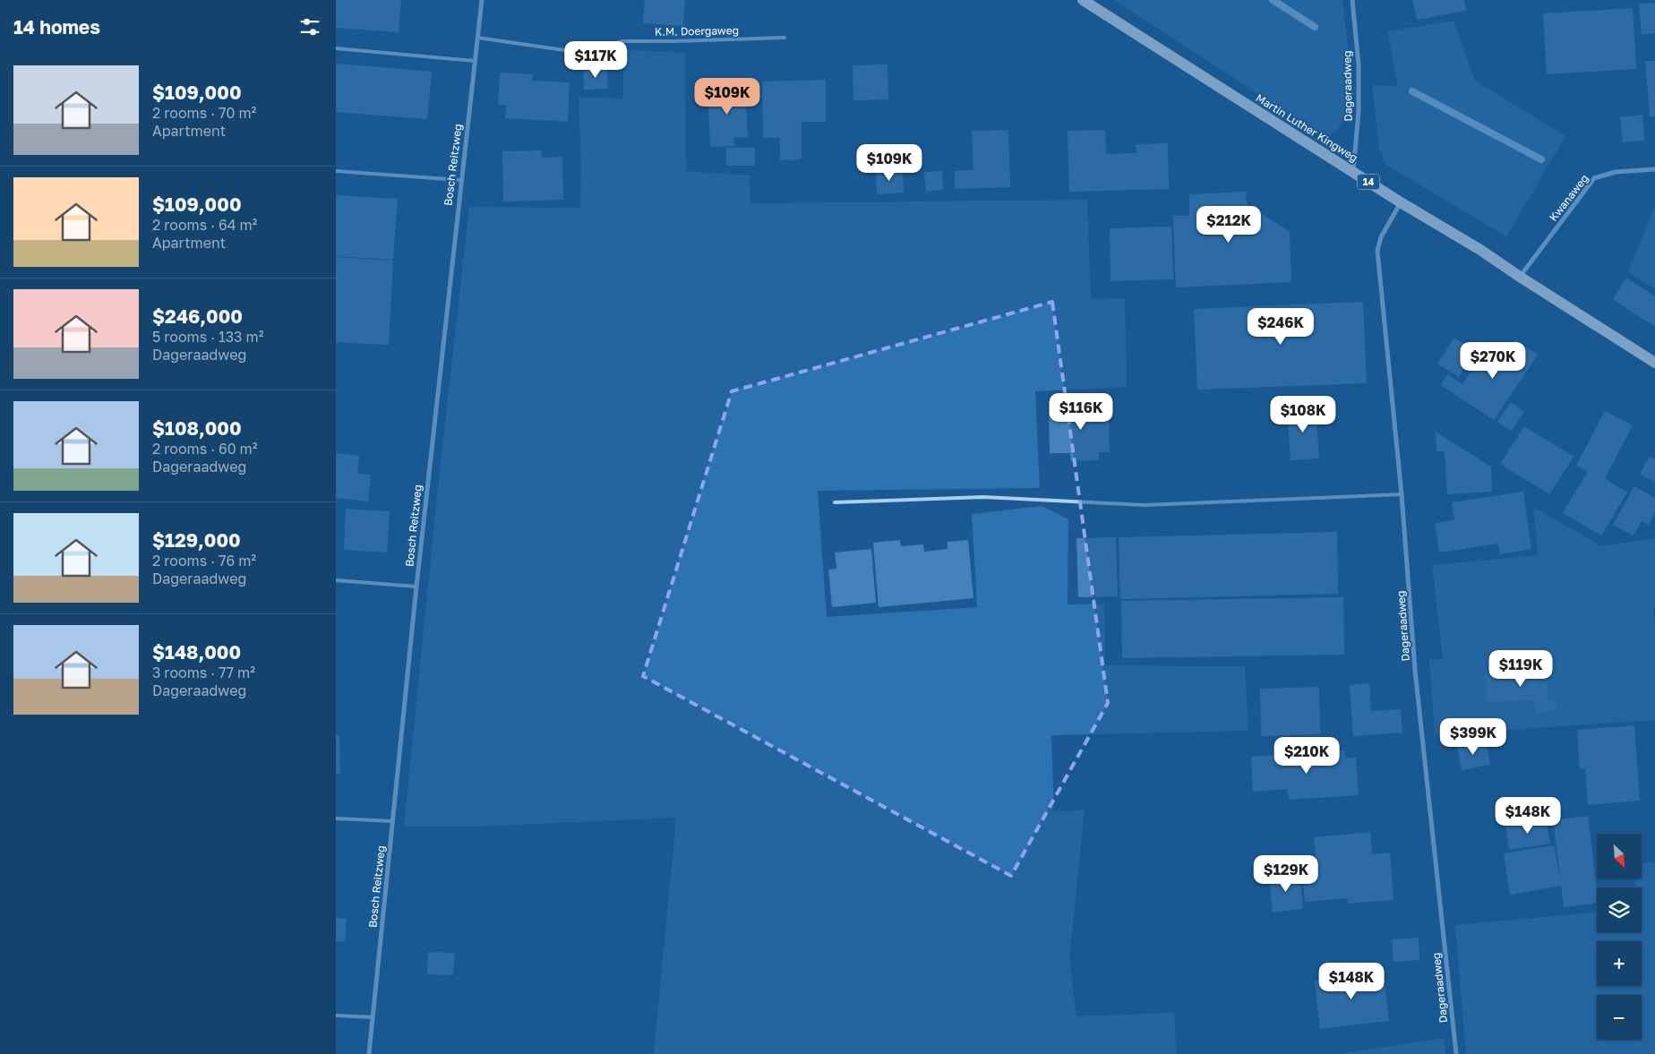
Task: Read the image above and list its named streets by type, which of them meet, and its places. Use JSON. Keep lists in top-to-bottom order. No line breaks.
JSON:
{"streets":{"main road":["Martin Luther Kingweg","14"],"street":["Dageraadweg","Bosch Reitzweg","Kwanaweg"],"lane":["K.M. Doergaweg"]},"crossings":[["K.M. Doergaweg","Bosch Reitzweg"],["Dageraadweg","Martin Luther Kingweg"],["Martin Luther Kingweg","Kwanaweg"]],"north":"bottom right","page":{"heading":"14 homes","price":["$117K","$109K","$109K","$212K","$246K","$270K","$116K","$108K","$119K","$399K","$210K","$148K","$129K","$148K"],"list":[{"name":"$109,000","note":"2 rooms · 70 m² · Apartment"},{"name":"$109,000","note":"2 rooms · 64 m² · Apartment"},{"name":"$246,000","note":"5 rooms · 133 m² · Dageraadweg"},{"name":"$108,000","note":"2 rooms · 60 m² · Dageraadweg"},{"name":"$129,000","note":"2 rooms · 76 m² · Dageraadweg"},{"name":"$148,000","note":"3 rooms · 77 m² · Dageraadweg"}],"map_buttons":["+","−"]}}
